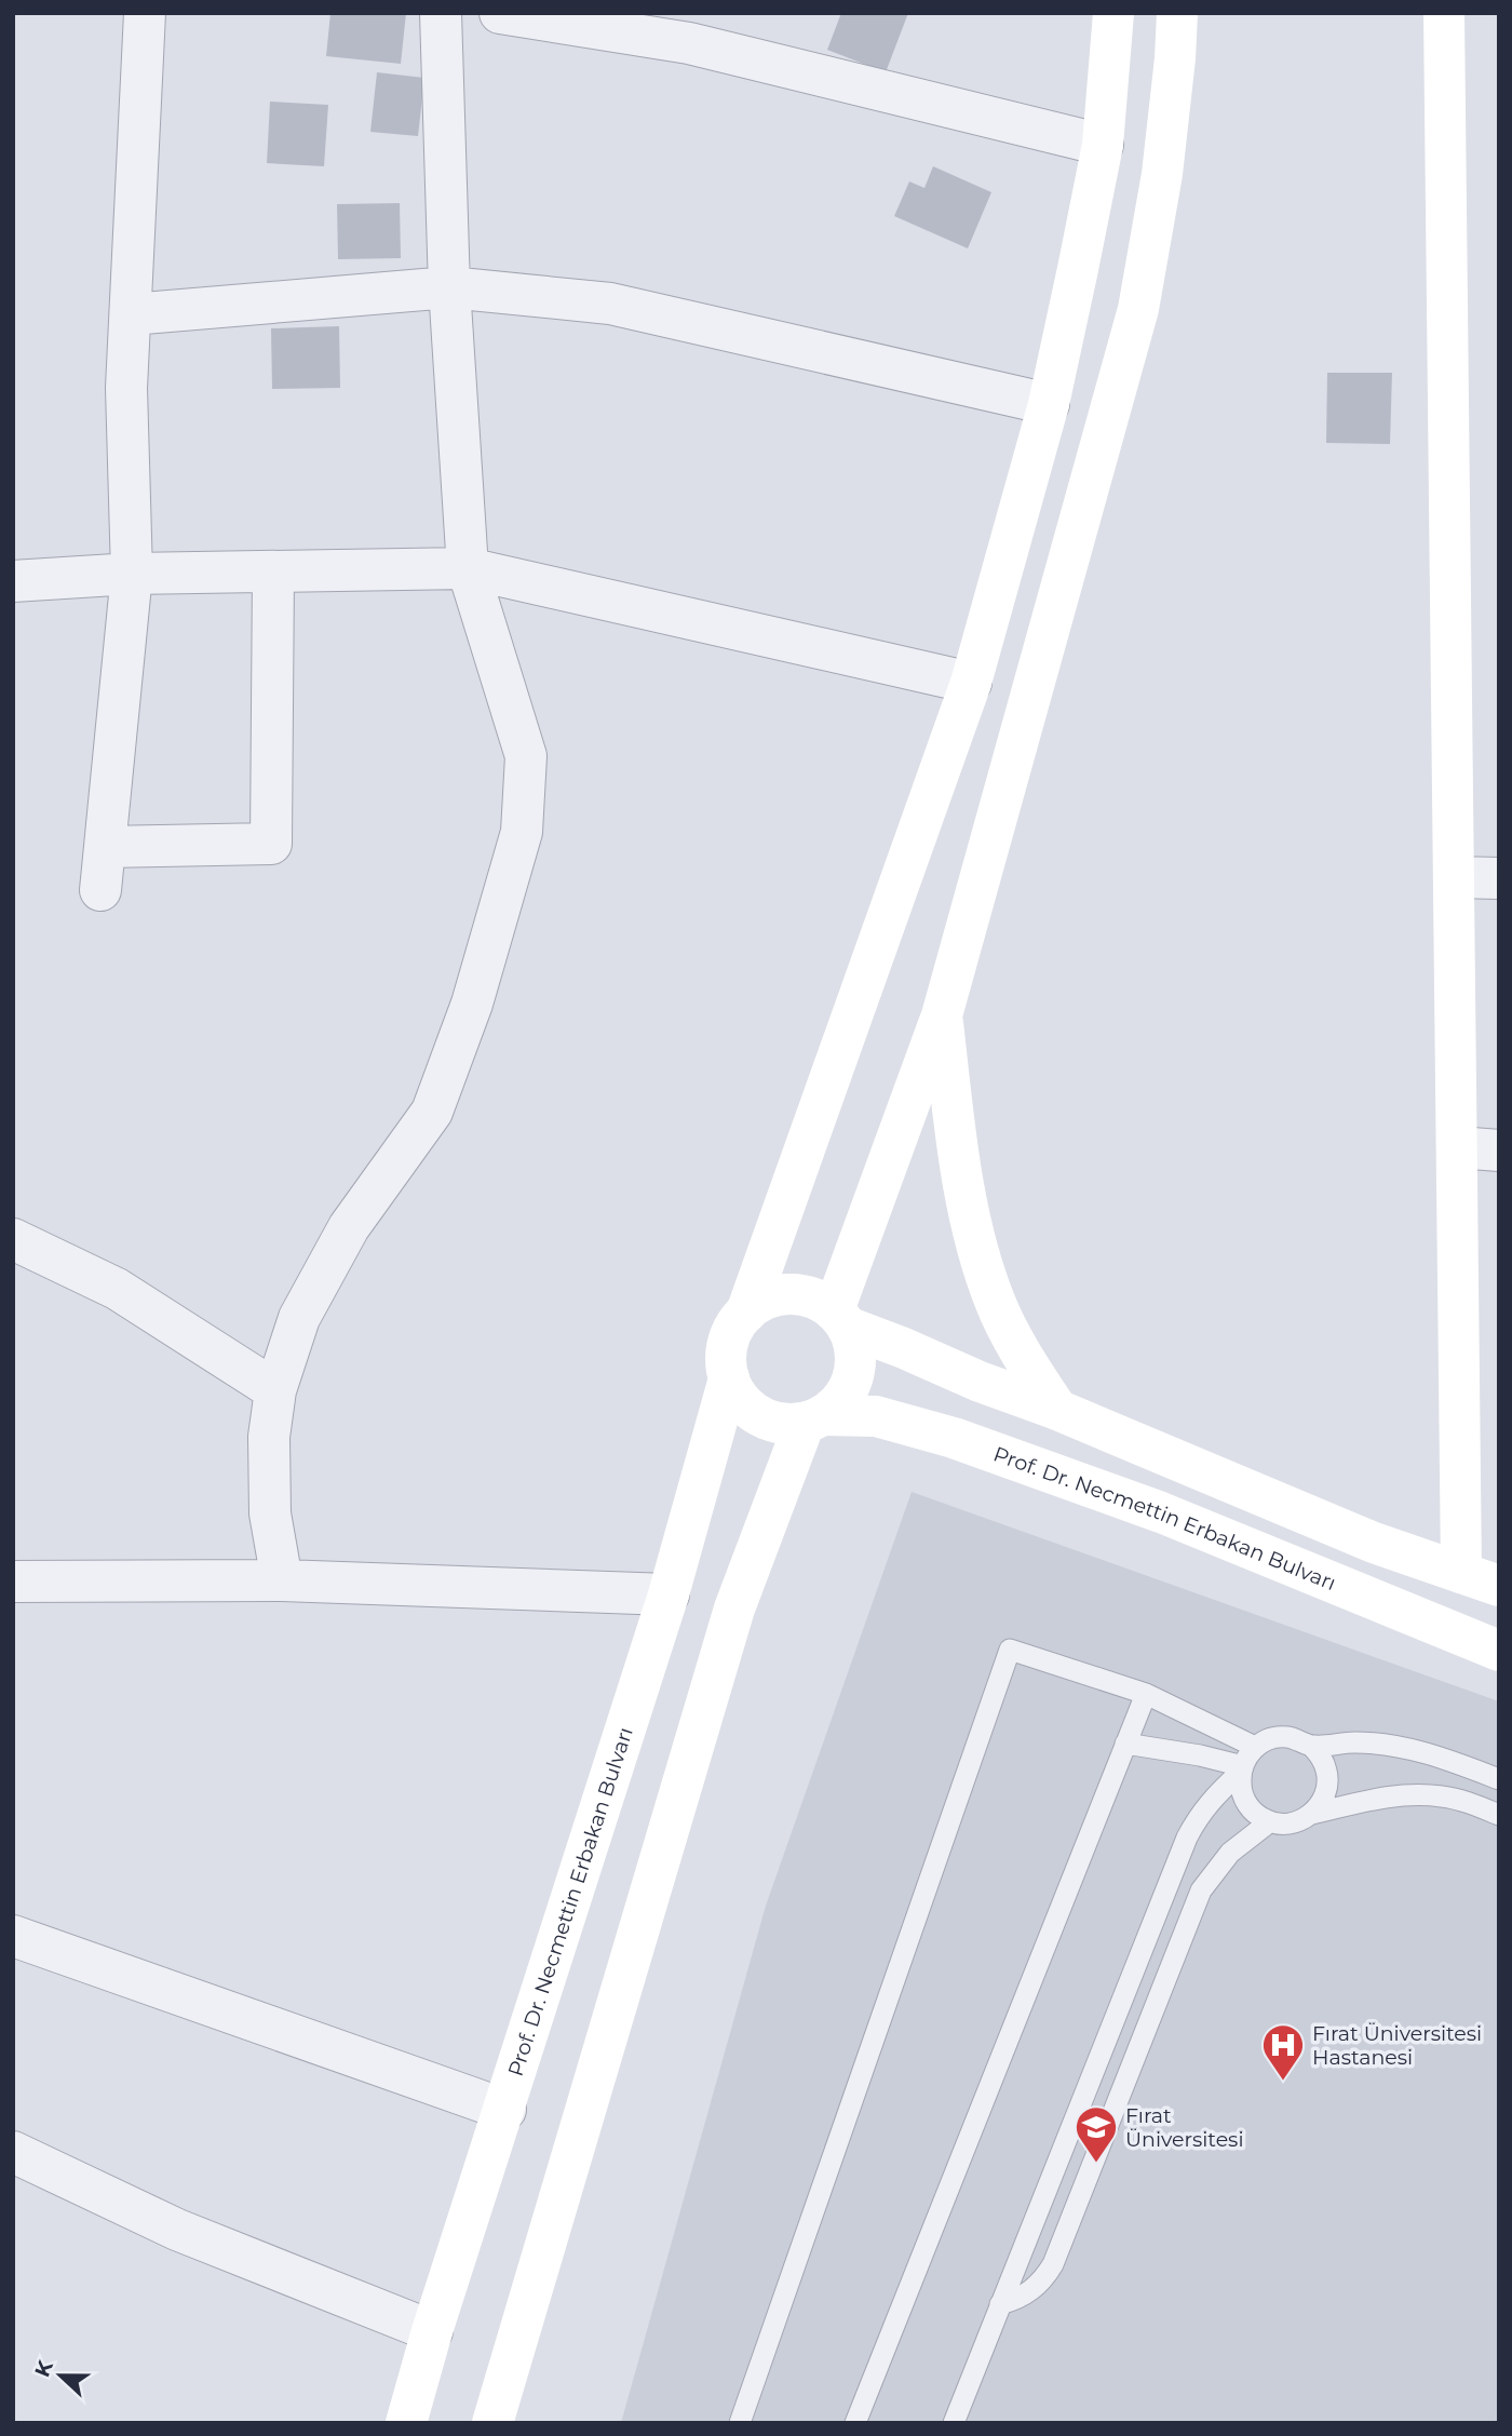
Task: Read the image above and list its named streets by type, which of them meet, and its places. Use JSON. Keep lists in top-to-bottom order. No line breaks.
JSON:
{"streets":{"main road":["Prof. Dr. Necmettin Erbakan Bulvarı"]},"places":{"hospital":["Fırat Üniversitesi Hastanesi"],"school or university":["Fırat Üniversitesi"]},"north":"left"}
